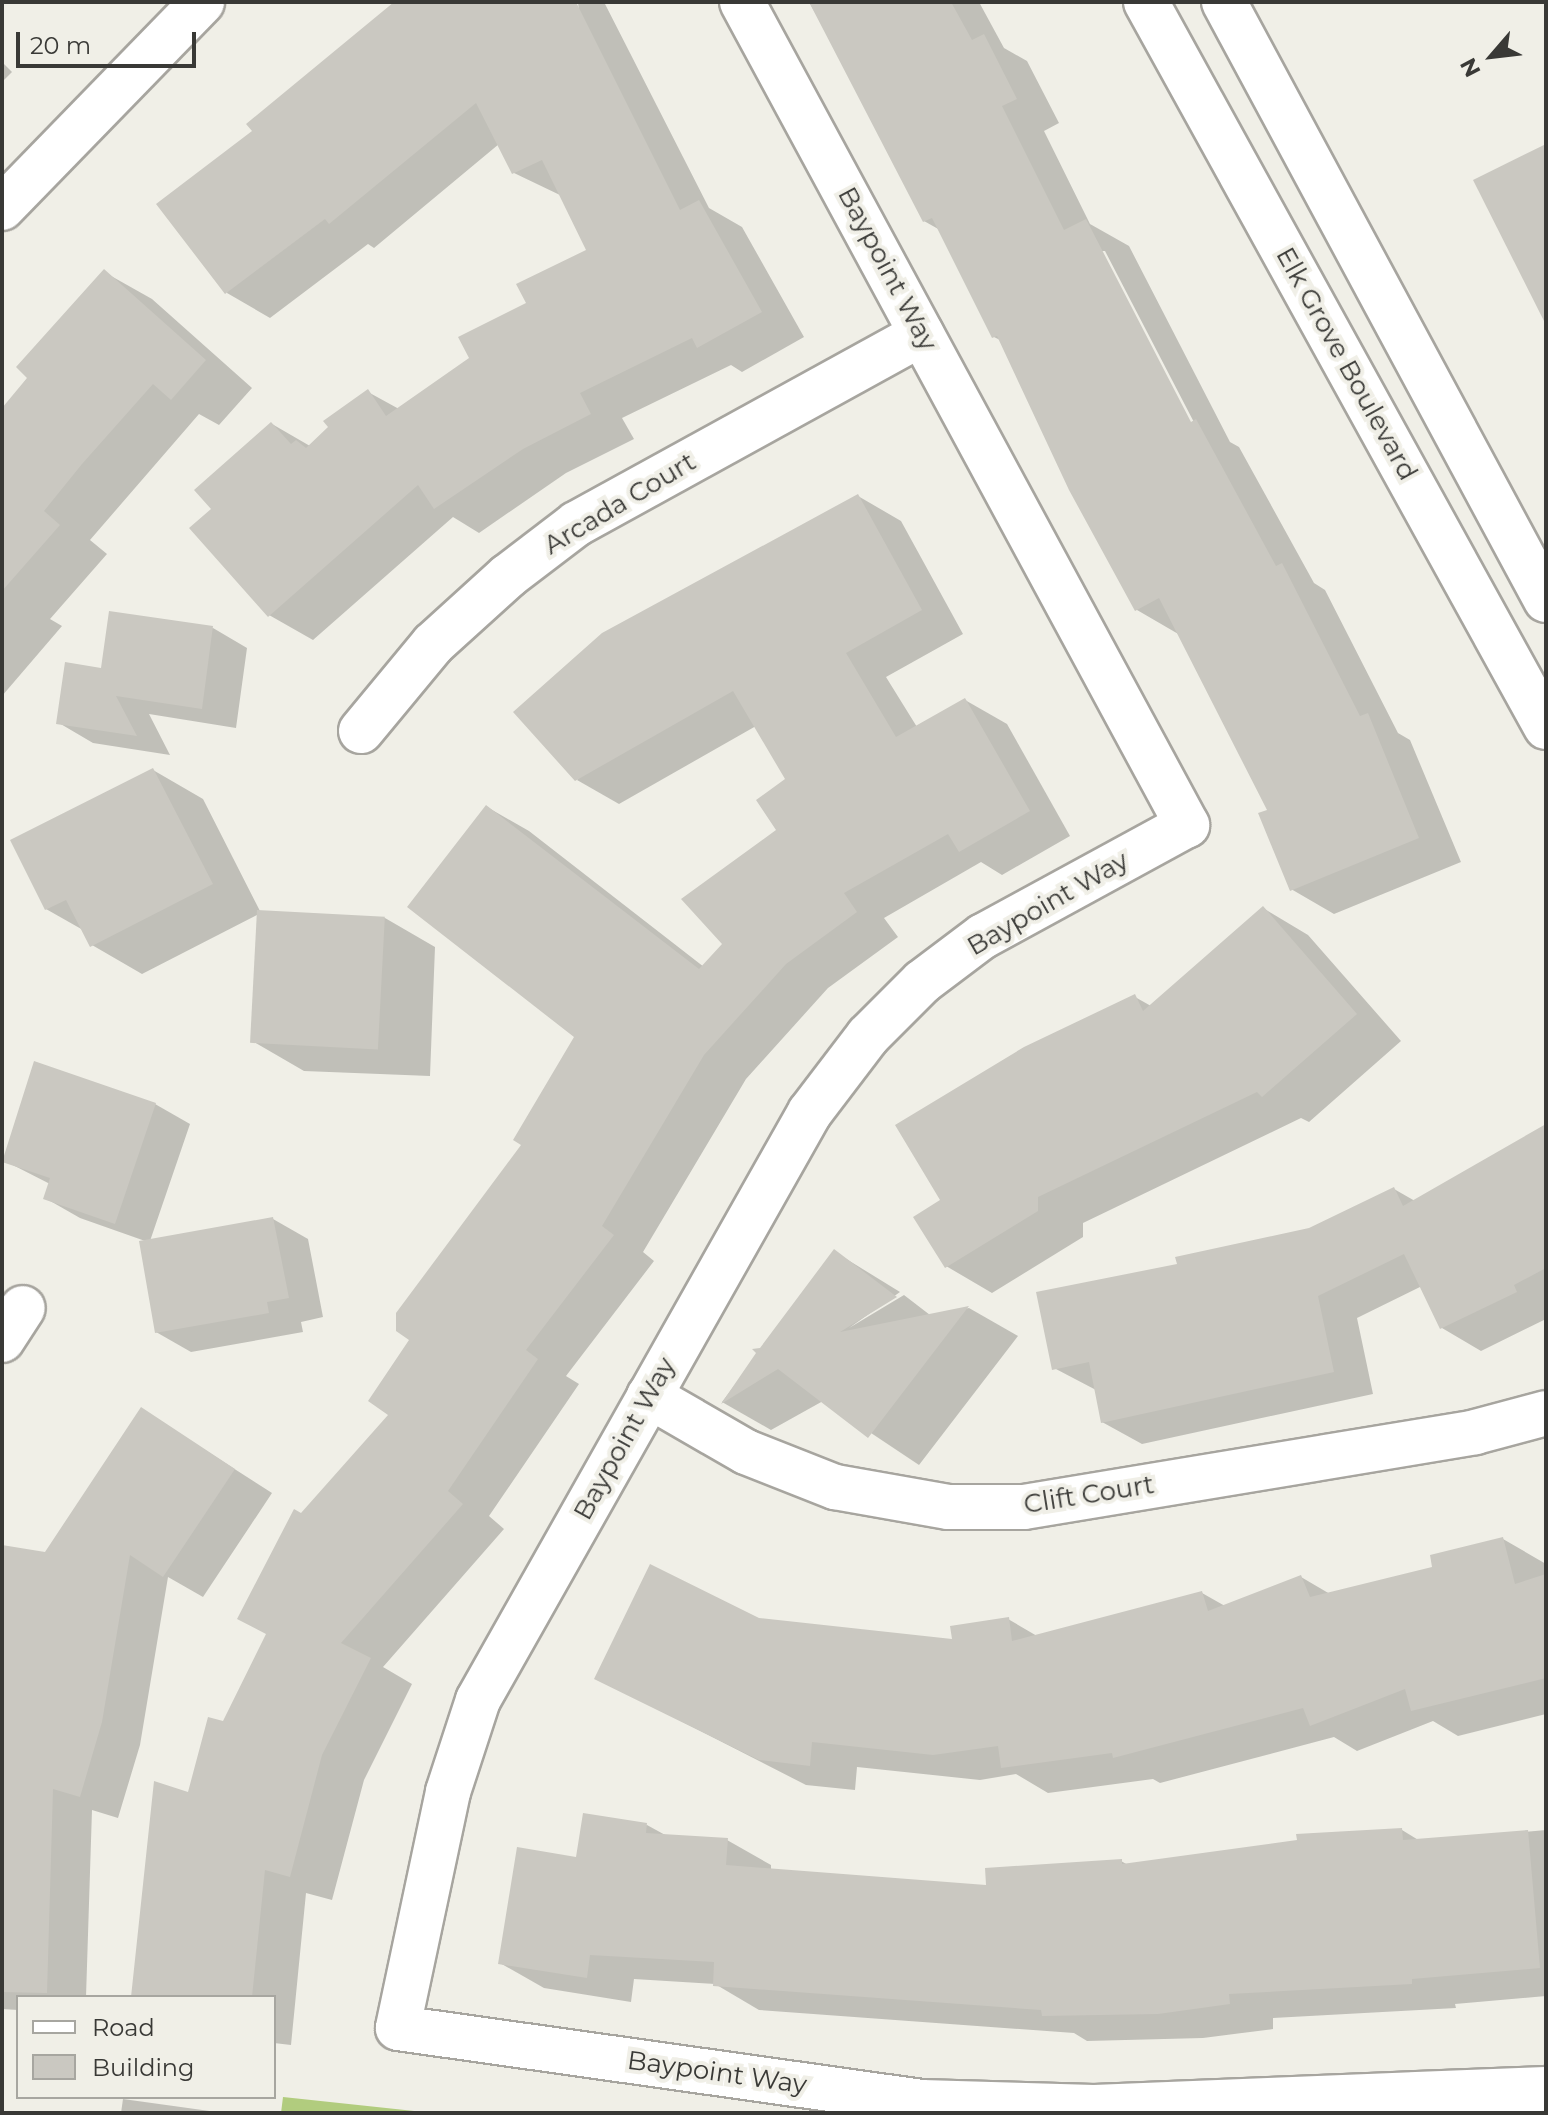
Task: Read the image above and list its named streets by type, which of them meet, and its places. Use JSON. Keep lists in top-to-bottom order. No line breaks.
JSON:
{"streets":{"street":["Baypoint Way","Elk Grove Boulevard","Arcada Court","Clift Court"]},"crossings":[["Baypoint Way","Arcada Court"],["Baypoint Way","Clift Court"]],"legend":["Road","Building"],"scale_bar":"20 m","north":"bottom left"}
